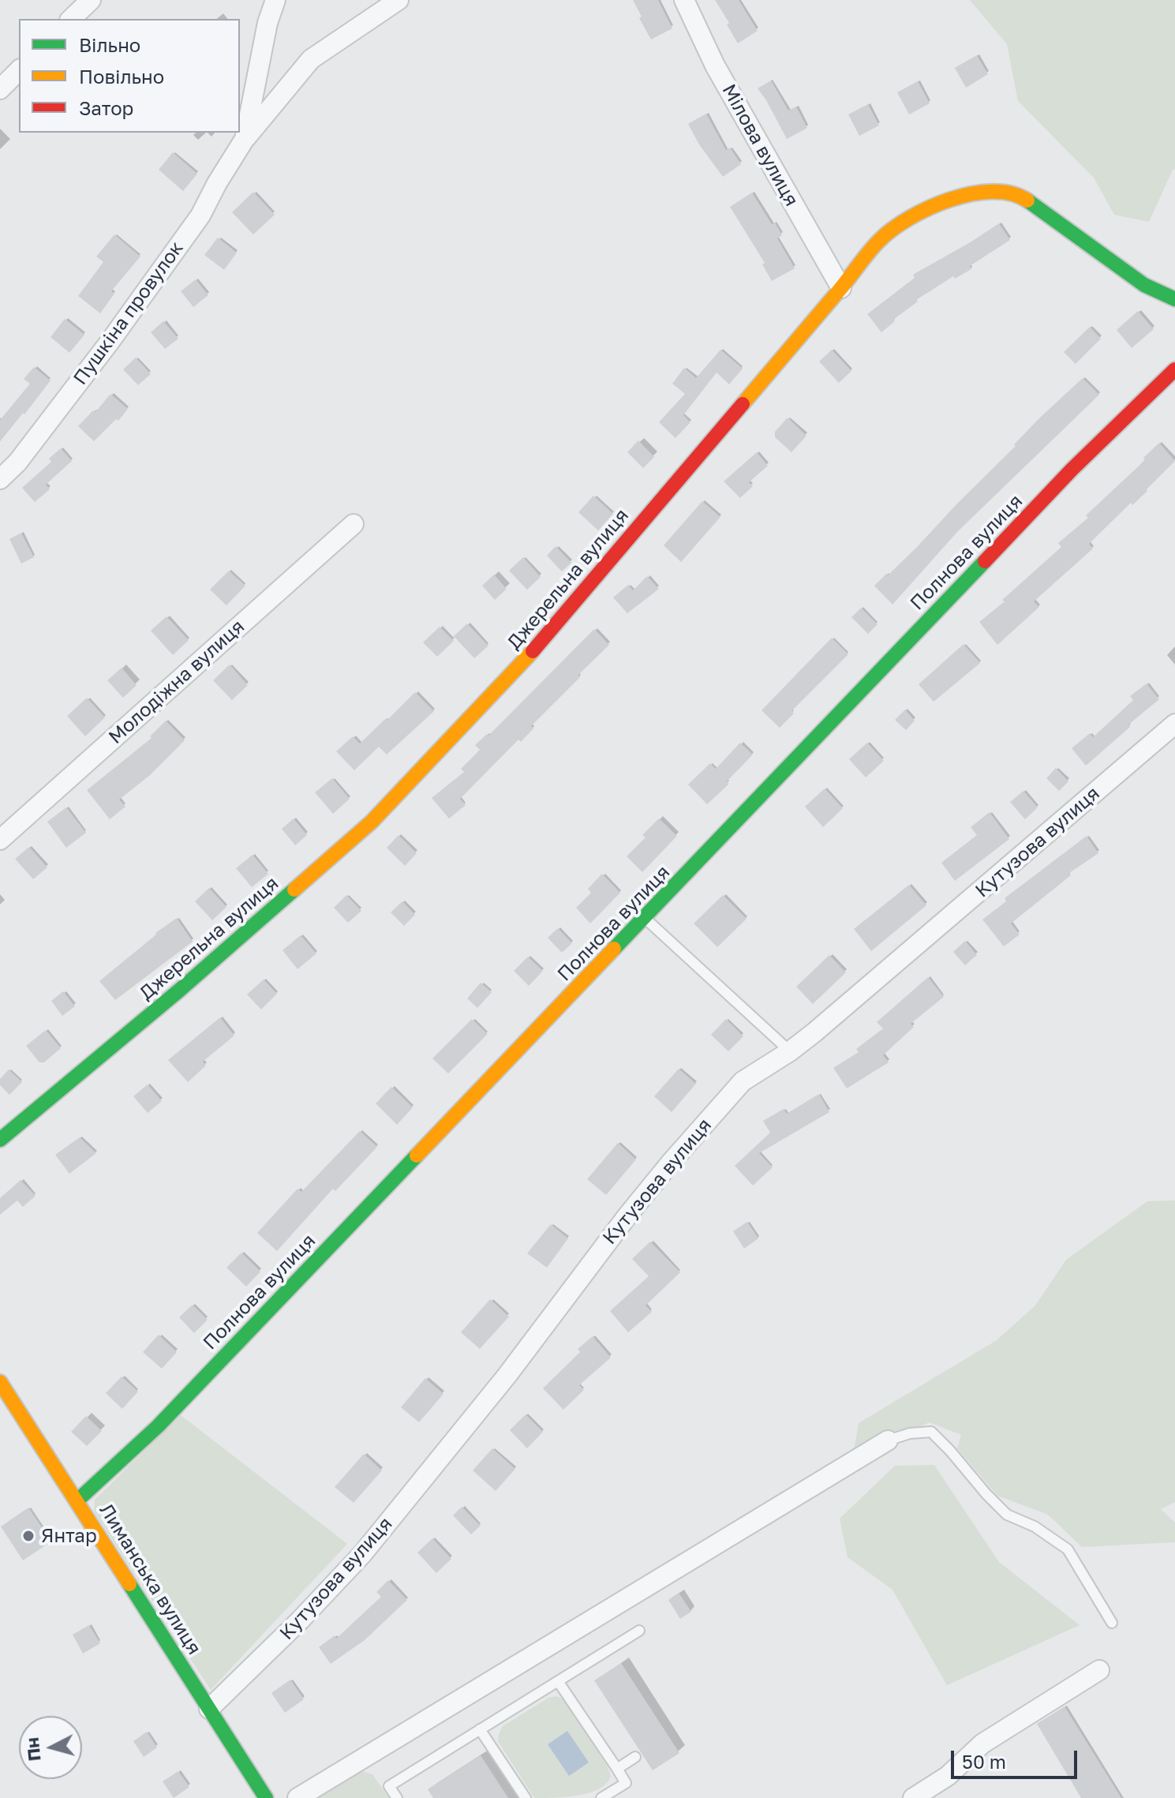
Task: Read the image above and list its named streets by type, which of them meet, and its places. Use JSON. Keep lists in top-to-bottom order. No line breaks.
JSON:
{"streets":{"street":["Мілова вулиця","Пушкіна провулок","Полнова вулиця","Джерельна вулиця","Молодіжна вулиця","Кутузова вулиця","Лиманська вулиця"]},"crossings":[["Мілова вулиця","Джерельна вулиця"],["Полнова вулиця","Лиманська вулиця"],["Кутузова вулиця","Лиманська вулиця"]],"places":["Янтар"],"legend":["Вільно","Повільно","Затор"],"scale_bar":"50 m","north":"left"}
